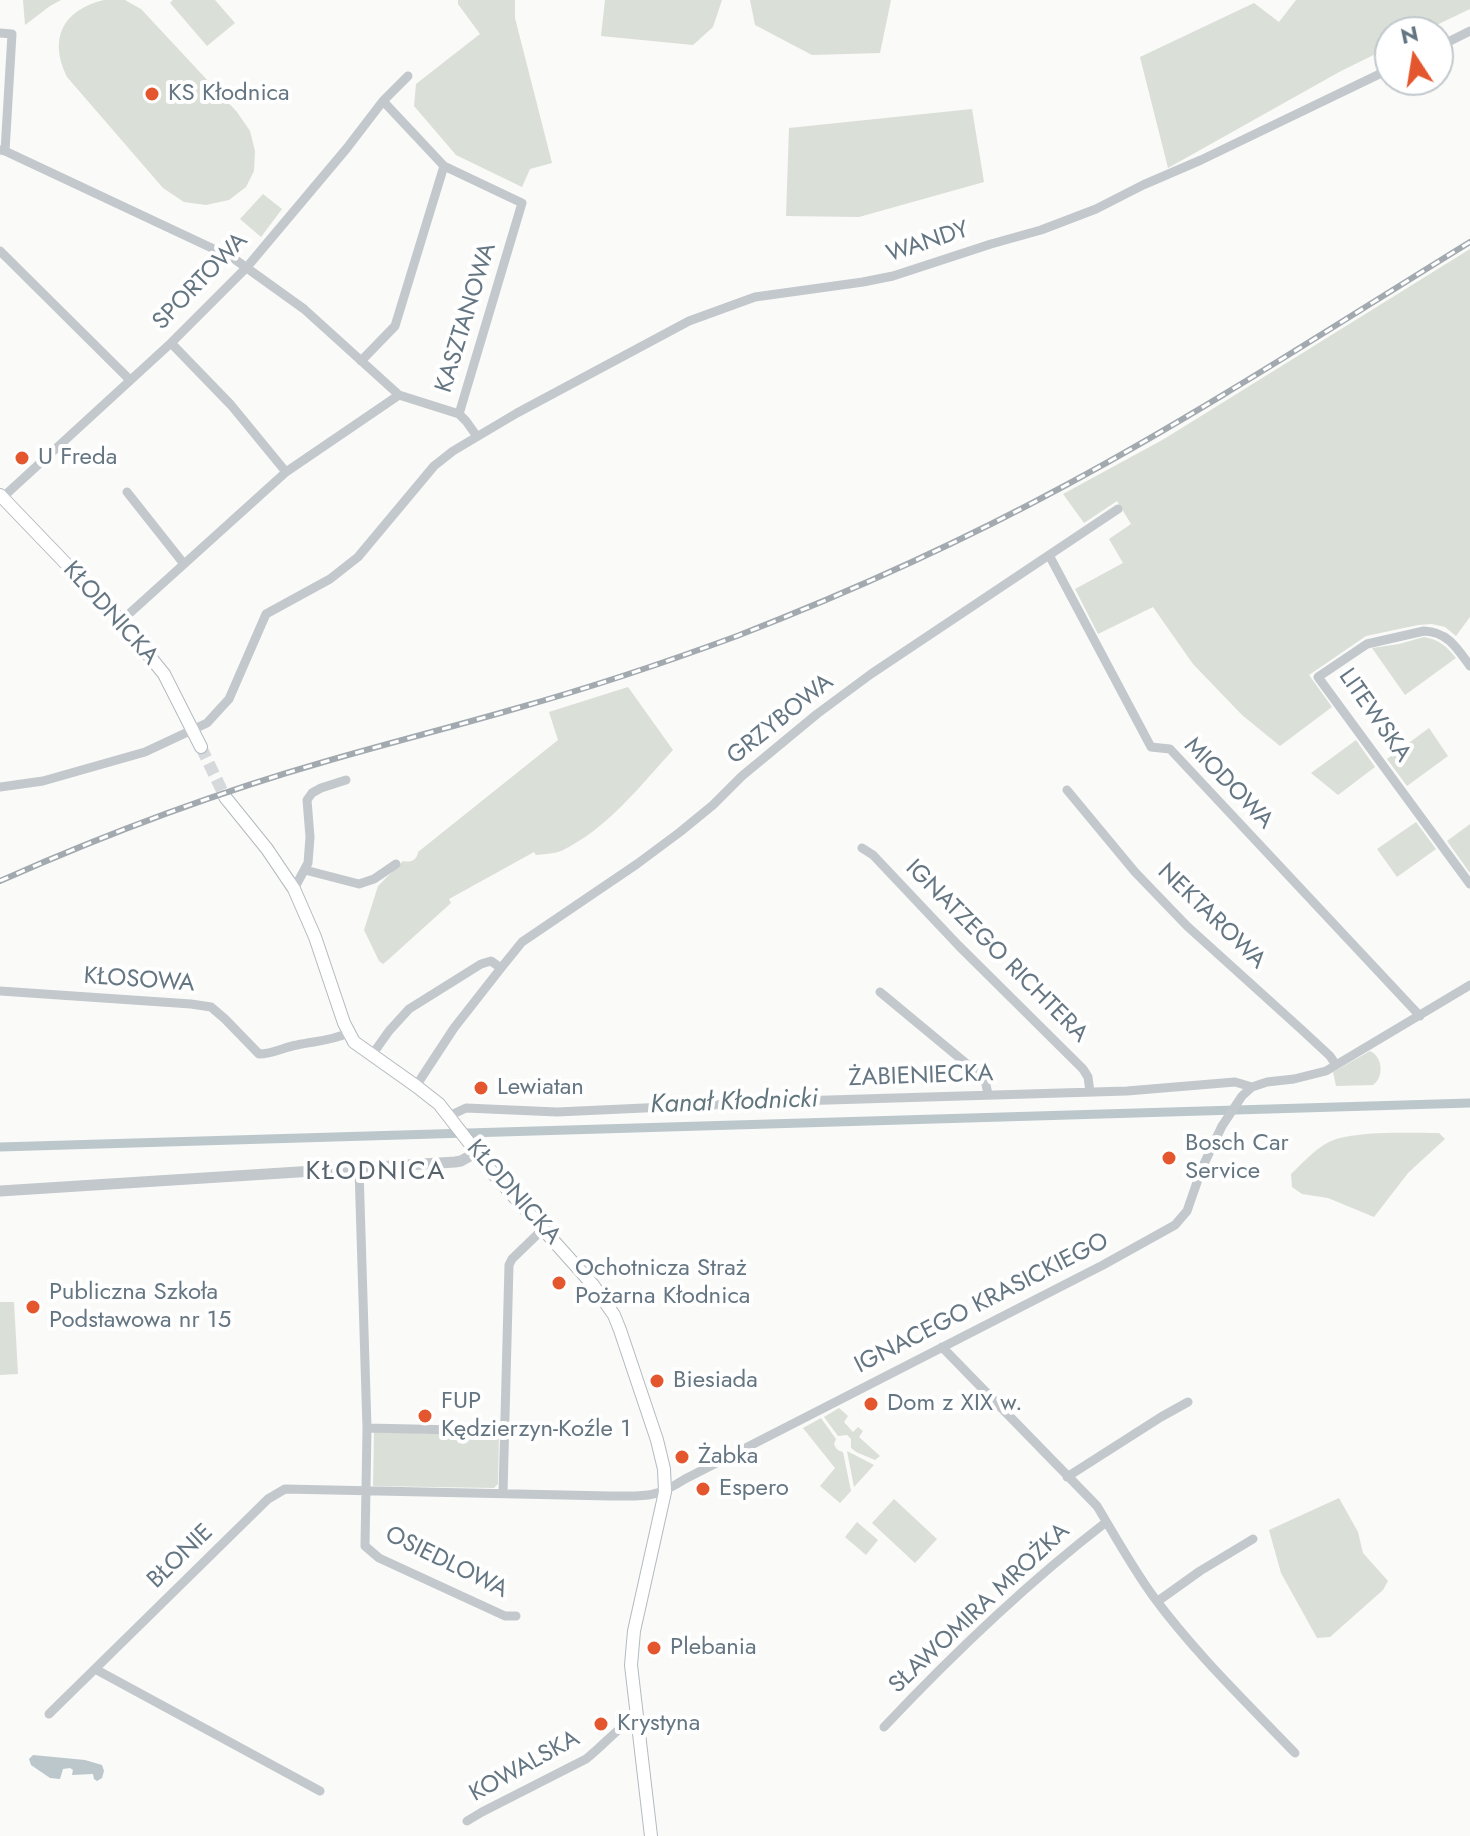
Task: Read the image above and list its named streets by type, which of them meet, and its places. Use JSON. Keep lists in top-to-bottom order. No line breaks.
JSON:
{"streets":{"main road":["KŁODNICKA"],"street":["WANDY","SPORTOWA","KASZTANOWA","LITEWSKA","GRZYBOWA","MIODOWA","NEKTAROWA","IGNATZEGO RICHTERA","KŁOSOWA","ŻABIENIECKA","IGNACEGO KRASICKIEGO","BŁONIE","OSIEDLOWA","SŁAWOMIRA MROŻKA","KOWALSKA"]},"crossings":[["WANDY","KASZTANOWA"],["SPORTOWA","KASZTANOWA"],["SPORTOWA","KŁODNICKA"],["KŁODNICKA","GRZYBOWA"],["KŁODNICKA","KŁOSOWA"],["KŁODNICKA","ŻABIENIECKA"],["KŁODNICKA","IGNACEGO KRASICKIEGO"],["KŁODNICKA","KOWALSKA"],["GRZYBOWA","MIODOWA"],["IGNATZEGO RICHTERA","ŻABIENIECKA"],["ŻABIENIECKA","IGNACEGO KRASICKIEGO"],["BŁONIE","OSIEDLOWA"]],"districts":["KŁODNICA"],"water":["Kanał Kłodnicki"],"places":["KS Kłodnica","U Freda","Lewiatan","Bosch Car Service","Ochotnicza Straż Pożarna Kłodnica","Publiczna Szkoła Podstawowa nr 15","Biesiada","Dom z XIX w.","FUP Kędzierzyn-Koźle 1","Żabka","Espero","Plebania","Krystyna"],"north":"top"}
